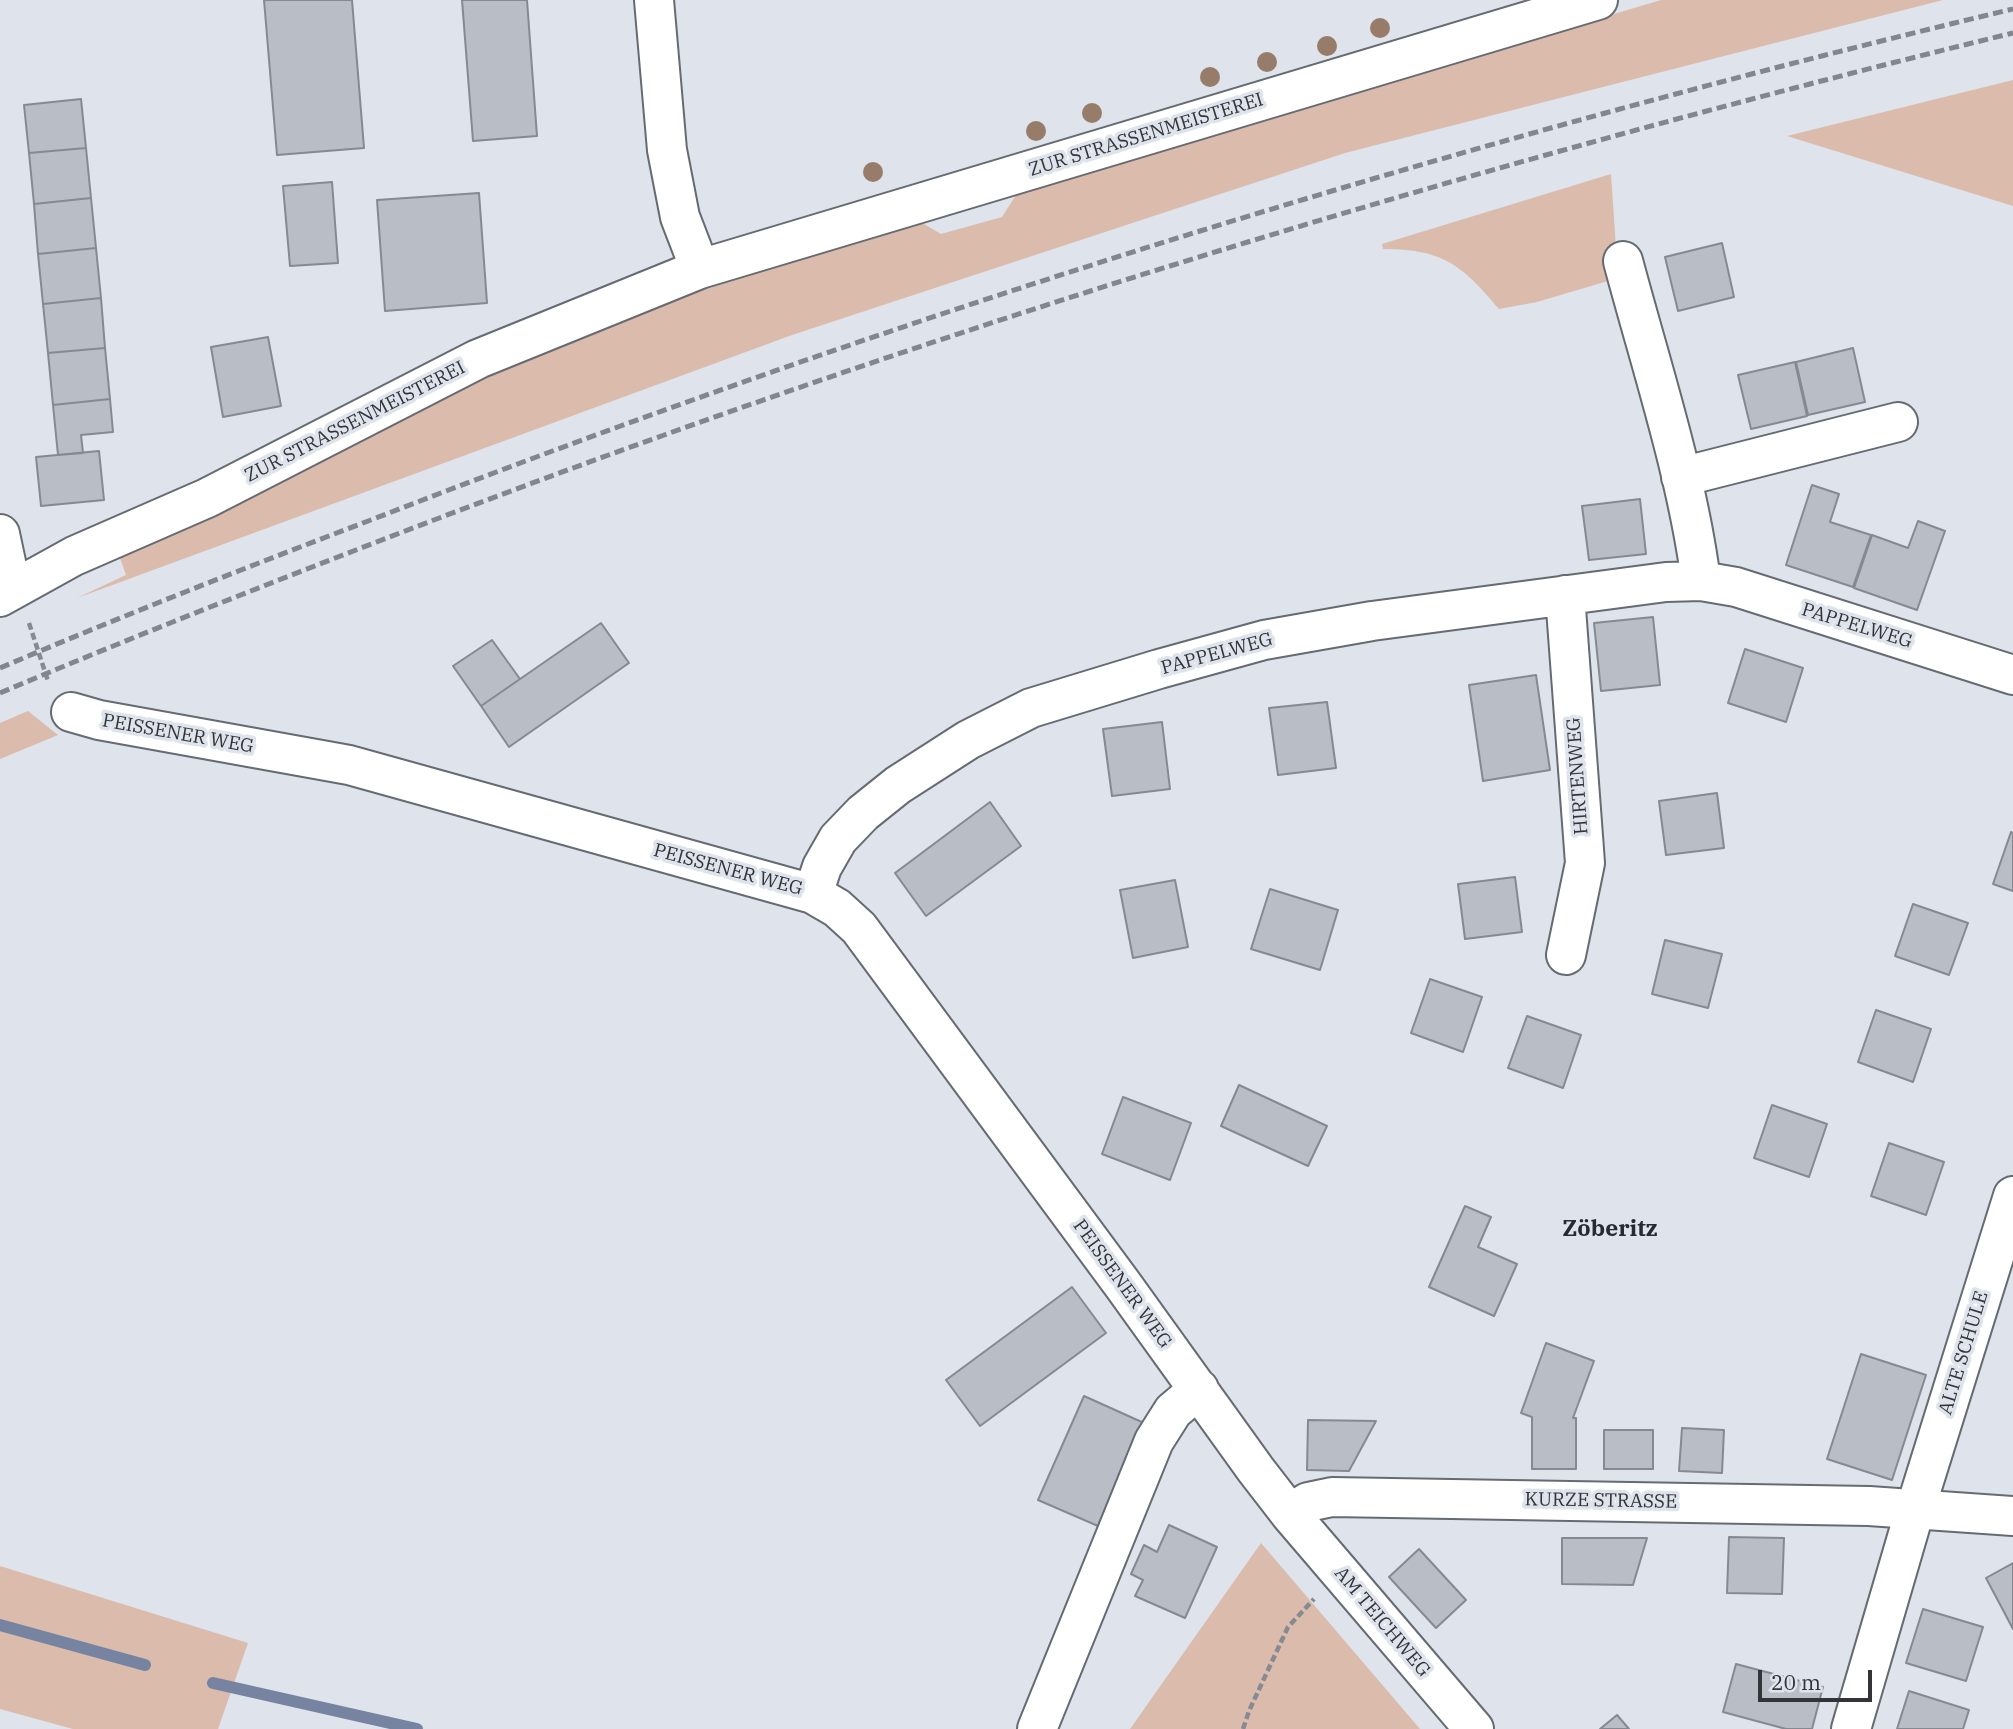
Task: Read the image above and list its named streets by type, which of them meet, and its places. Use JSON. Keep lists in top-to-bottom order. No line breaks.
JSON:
{"streets":{"street":["ZUR STRASSENMEISTEREI","PAPPELWEG","PEISSENER WEG","HIRTENWEG","ALTE SCHULE","KURZE STRASSE","AM TEICHWEG"]},"crossings":[["PAPPELWEG","PEISSENER WEG"],["PAPPELWEG","HIRTENWEG"],["PEISSENER WEG","KURZE STRASSE"],["PEISSENER WEG","AM TEICHWEG"],["ALTE SCHULE","KURZE STRASSE"],["KURZE STRASSE","AM TEICHWEG"]],"districts":["Zöberitz"],"scale_bar":"20 m"}
